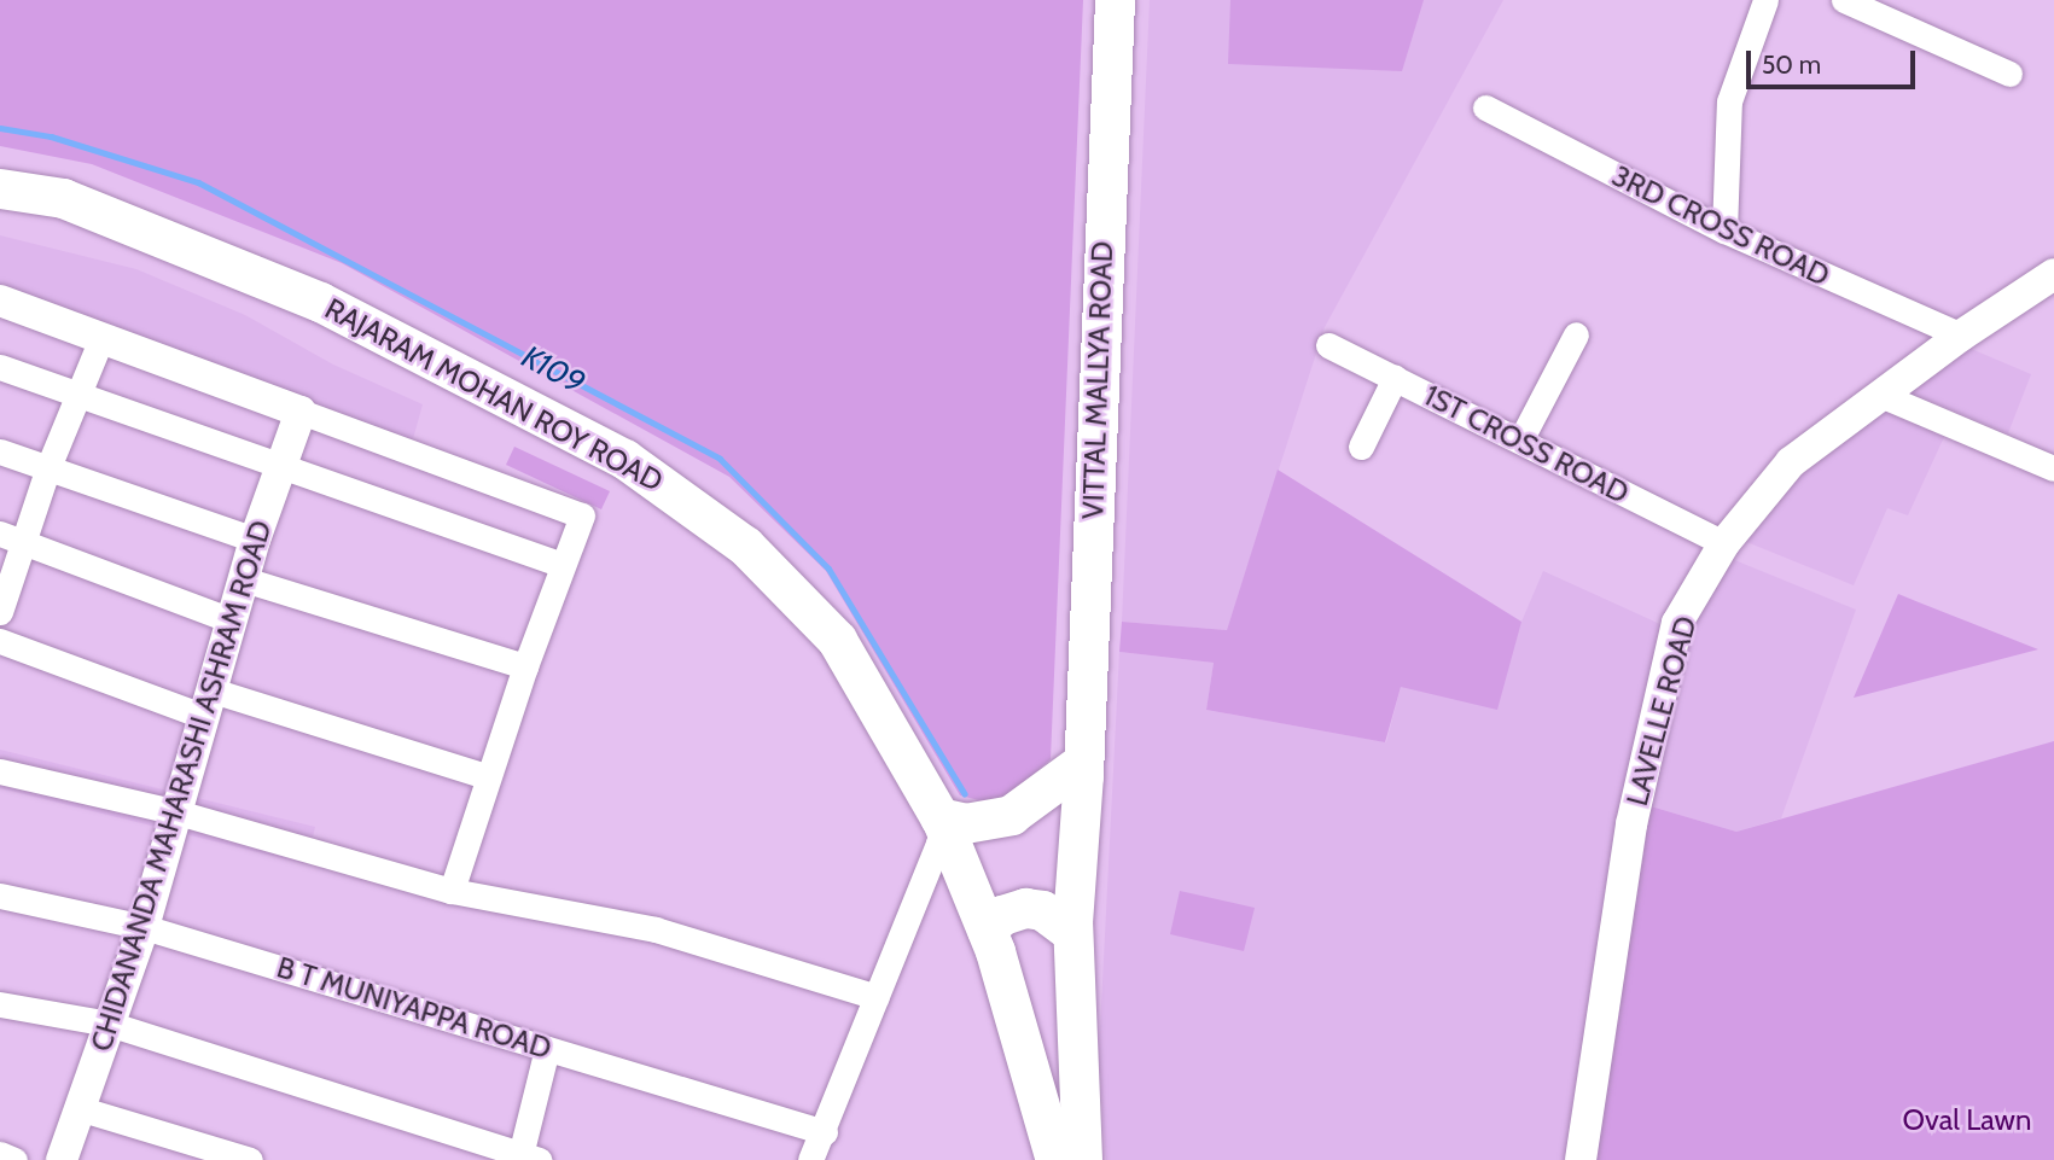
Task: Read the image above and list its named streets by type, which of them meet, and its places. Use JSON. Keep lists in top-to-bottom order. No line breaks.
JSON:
{"streets":{"main road":["VITTAL MALLYA ROAD","RAJARAM MOHAN ROY ROAD"],"street":["3RD CROSS ROAD","1ST CROSS ROAD","LAVELLE ROAD","CHIDANANDA MAHARASHI ASHRAM ROAD","B T MUNIYAPPA ROAD"]},"crossings":[["3RD CROSS ROAD","LAVELLE ROAD"],["1ST CROSS ROAD","LAVELLE ROAD"],["CHIDANANDA MAHARASHI ASHRAM ROAD","B T MUNIYAPPA ROAD"]],"water":["K109"],"parks":["Oval Lawn"],"scale_bar":"50 m"}
